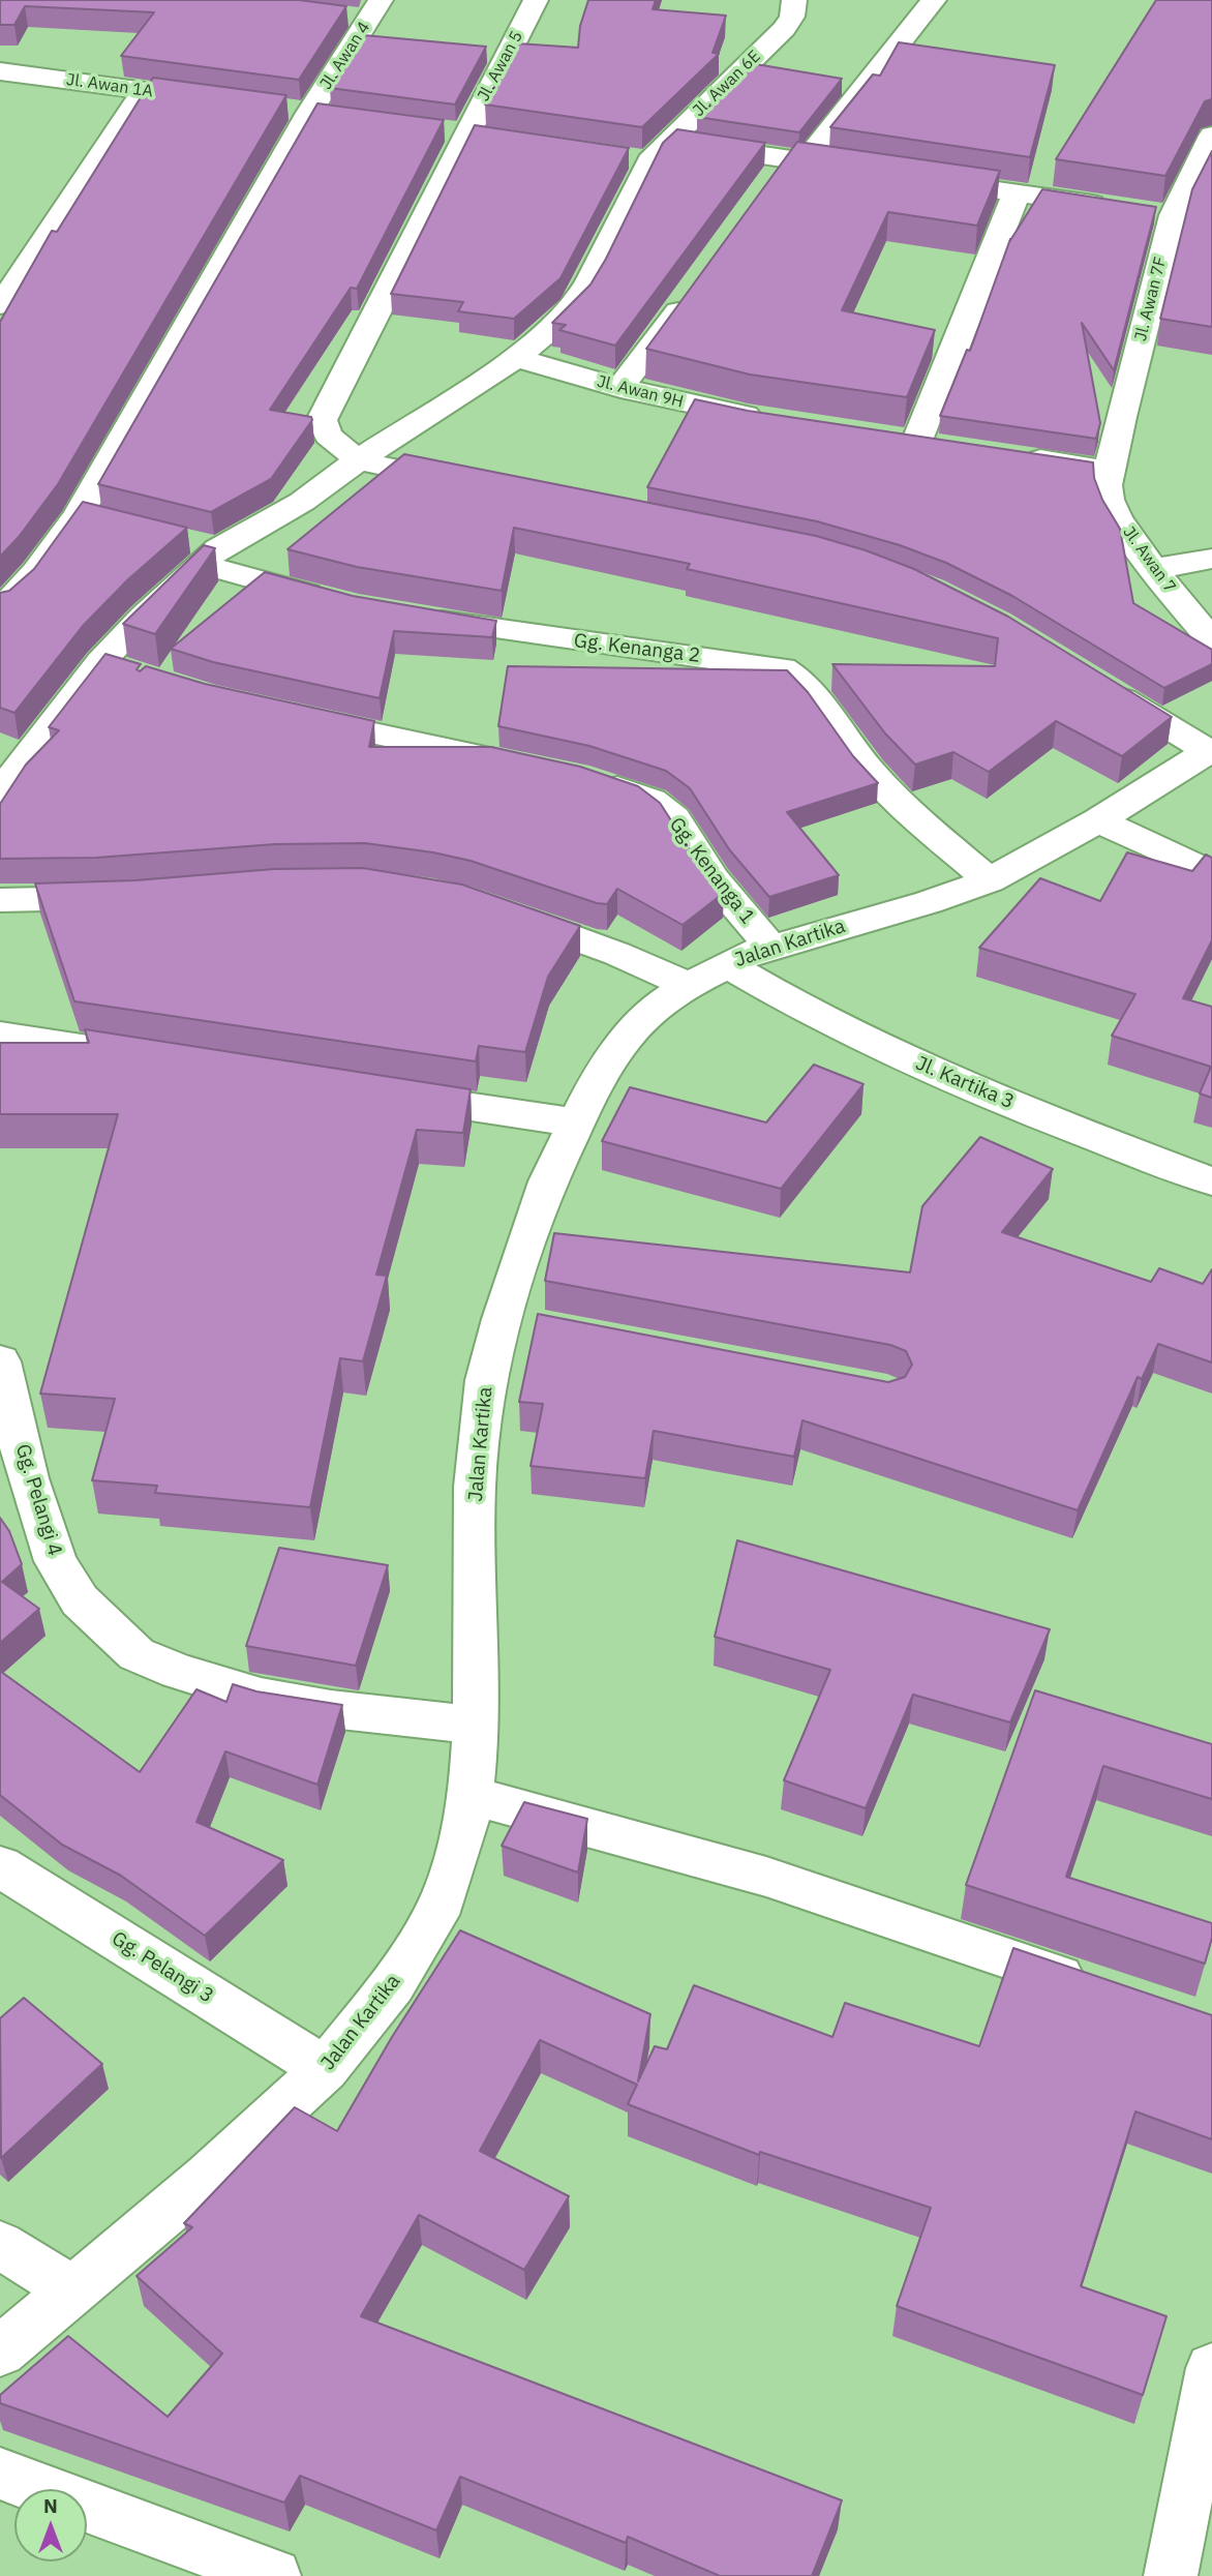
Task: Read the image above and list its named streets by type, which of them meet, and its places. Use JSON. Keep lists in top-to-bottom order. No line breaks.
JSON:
{"streets":{"street":["Jl. Awan 4","Jl. Awan 5","Jl. Awan 6E","Jl. Awan 1A","Jl. Awan 7F","Jl. Awan 9H","Jl. Awan 7","Gg. Kenanga 2","Gg. Kenanga 1","Jalan Kartika","Jl. Kartika 3","Gg. Pelangi 4","Gg. Pelangi 3"]},"crossings":[["Jl. Awan 5","Jl. Awan 6E"],["Jl. Awan 6E","Jl. Awan 9H"],["Jl. Awan 7F","Jl. Awan 7"],["Gg. Kenanga 2","Jalan Kartika"],["Gg. Kenanga 1","Jalan Kartika"],["Jalan Kartika","Jl. Kartika 3"],["Jalan Kartika","Gg. Pelangi 4"],["Jalan Kartika","Gg. Pelangi 3"]],"north":"top"}
